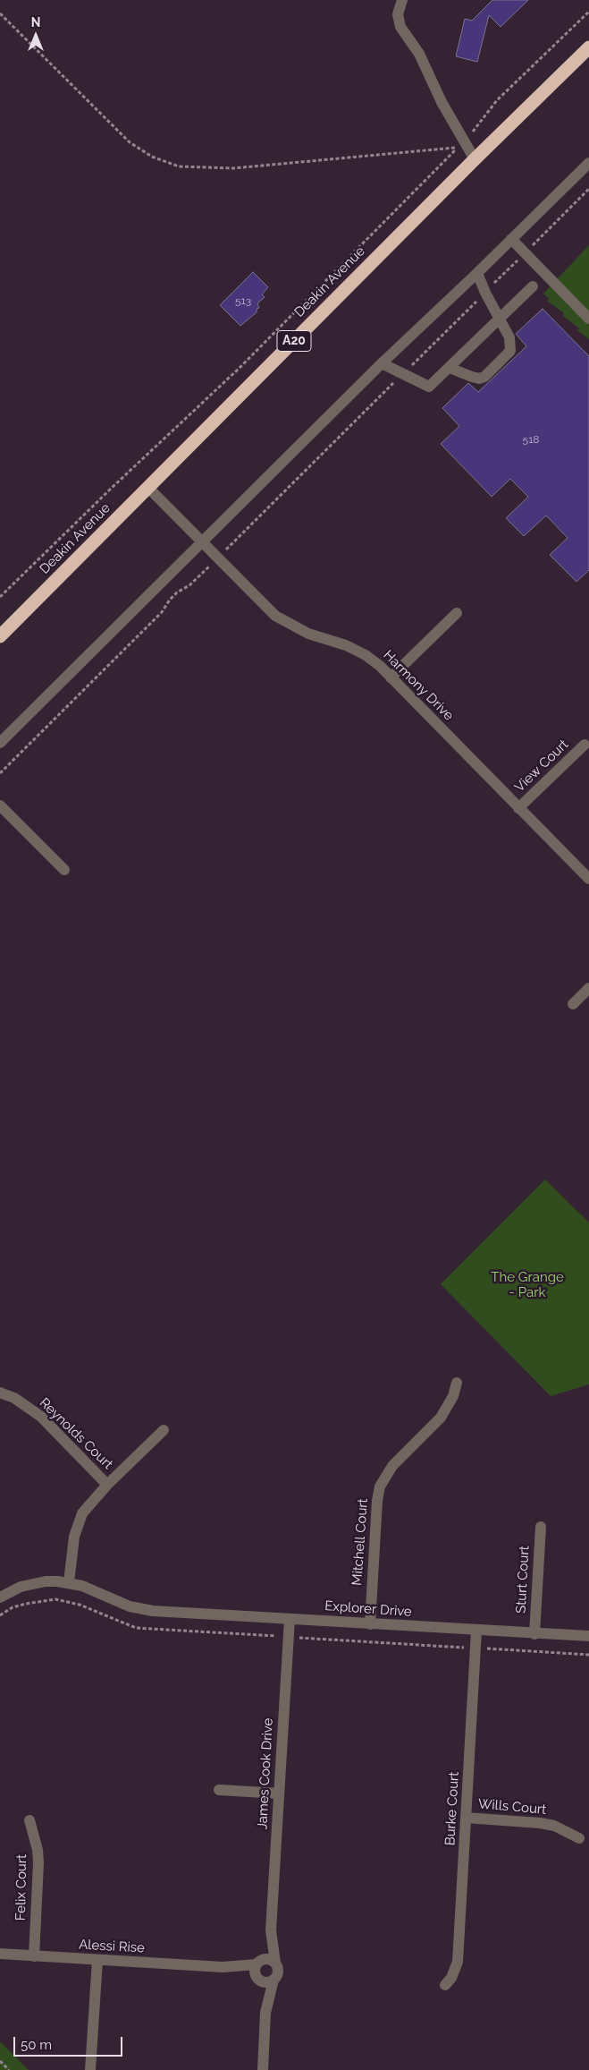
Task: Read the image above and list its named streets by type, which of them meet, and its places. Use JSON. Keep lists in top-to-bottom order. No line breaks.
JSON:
{"streets":{"highway":["Deakin Avenue","A20"],"street":["Harmony Drive","View Court","Reynolds Court","Mitchell Court","Sturt Court","Explorer Drive","James Cook Drive","Wills Court","Burke Court","Felix Court","Alessi Rise"]},"crossings":[["Deakin Avenue","Harmony Drive"],["Harmony Drive","View Court"],["Mitchell Court","Explorer Drive"],["Sturt Court","Explorer Drive"],["Explorer Drive","James Cook Drive"],["Explorer Drive","Burke Court"],["James Cook Drive","Alessi Rise"],["Wills Court","Burke Court"],["Felix Court","Alessi Rise"]],"parks":["The Grange - Park"],"house_numbers":["513","518"],"scale_bar":"50 m","north":"top"}
